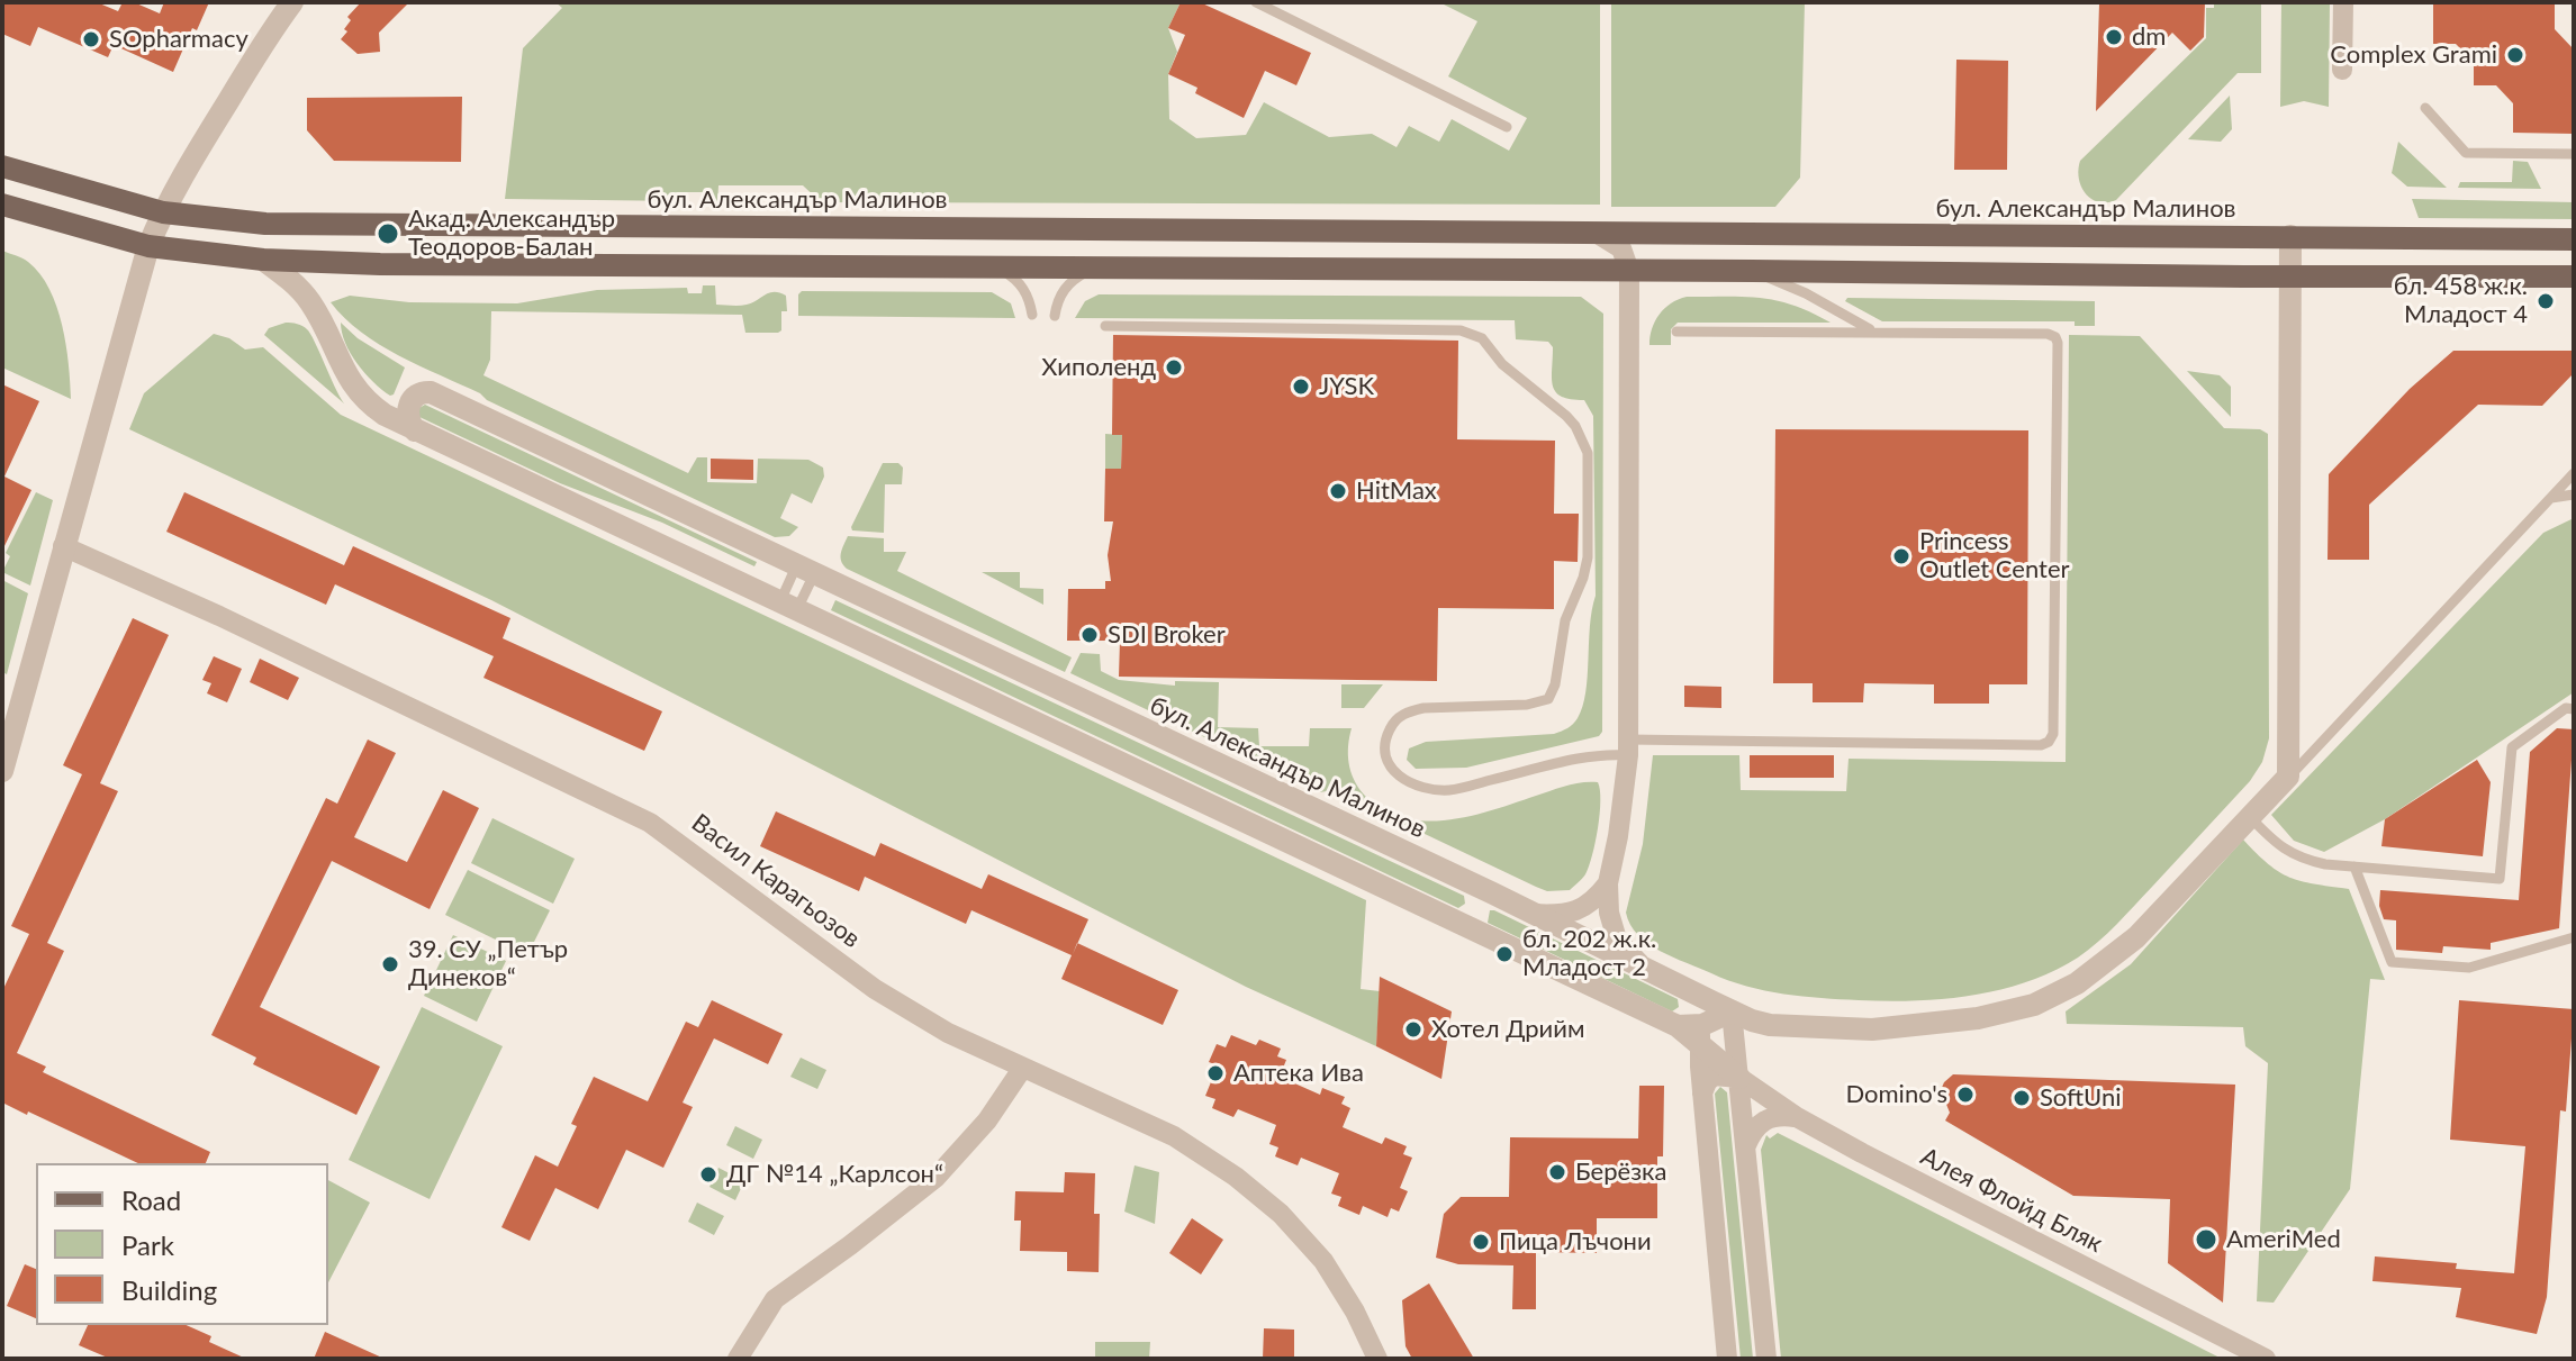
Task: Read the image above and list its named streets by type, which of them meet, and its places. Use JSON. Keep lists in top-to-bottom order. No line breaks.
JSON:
{"streets":{"main road":["бул. Александър Малинов"],"street":["Васил Карагьозов","Алея Флойд Бляк"]},"places":["dm","SOpharmacy","Complex Grami","Акад. Александър Теодоров-Балан","бл. 458 ж.к. Младост 4","Хиполенд","JYSK","HitMax","Princess Outlet Center","SDI Broker","бл. 202 ж.к. Младост 2","39. СУ „Петър Динеков“","Хотел Дрийм","Аптека Ива","Domino's","SoftUni","Берёзка","ДГ №14 „Карлсон“","AmeriMed","Пица Лъчони"],"legend":["Road","Park","Building"]}
